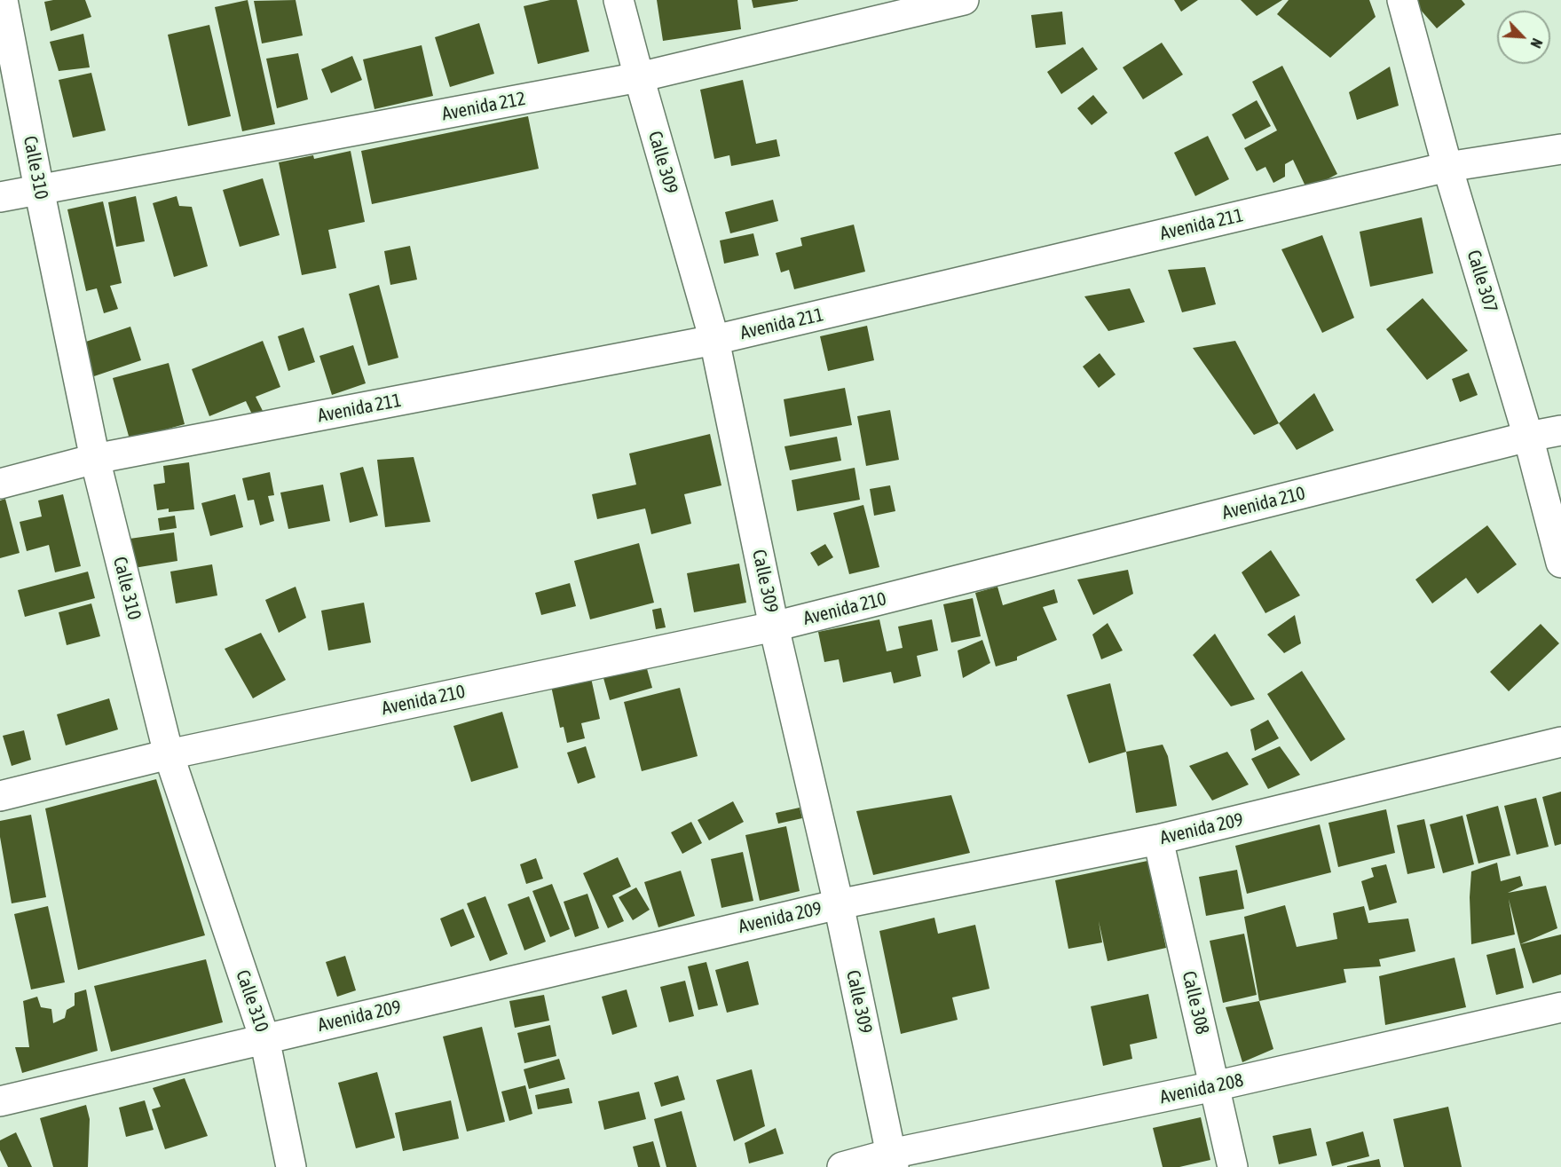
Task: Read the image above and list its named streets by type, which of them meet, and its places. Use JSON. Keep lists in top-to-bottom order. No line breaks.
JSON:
{"streets":{"street":["Avenida 212","Calle 309","Calle 310","Avenida 211","Calle 307","Avenida 210","Avenida 209","Calle 308","Avenida 208"]},"crossings":[["Avenida 212","Calle 309"],["Avenida 212","Calle 310"],["Calle 309","Avenida 211"],["Calle 309","Avenida 210"],["Calle 309","Avenida 209"],["Calle 309","Avenida 208"],["Calle 310","Avenida 211"],["Calle 310","Avenida 210"],["Calle 310","Avenida 209"],["Avenida 211","Calle 307"],["Calle 307","Avenida 210"],["Avenida 209","Calle 308"],["Calle 308","Avenida 208"]],"north":"bottom right"}
